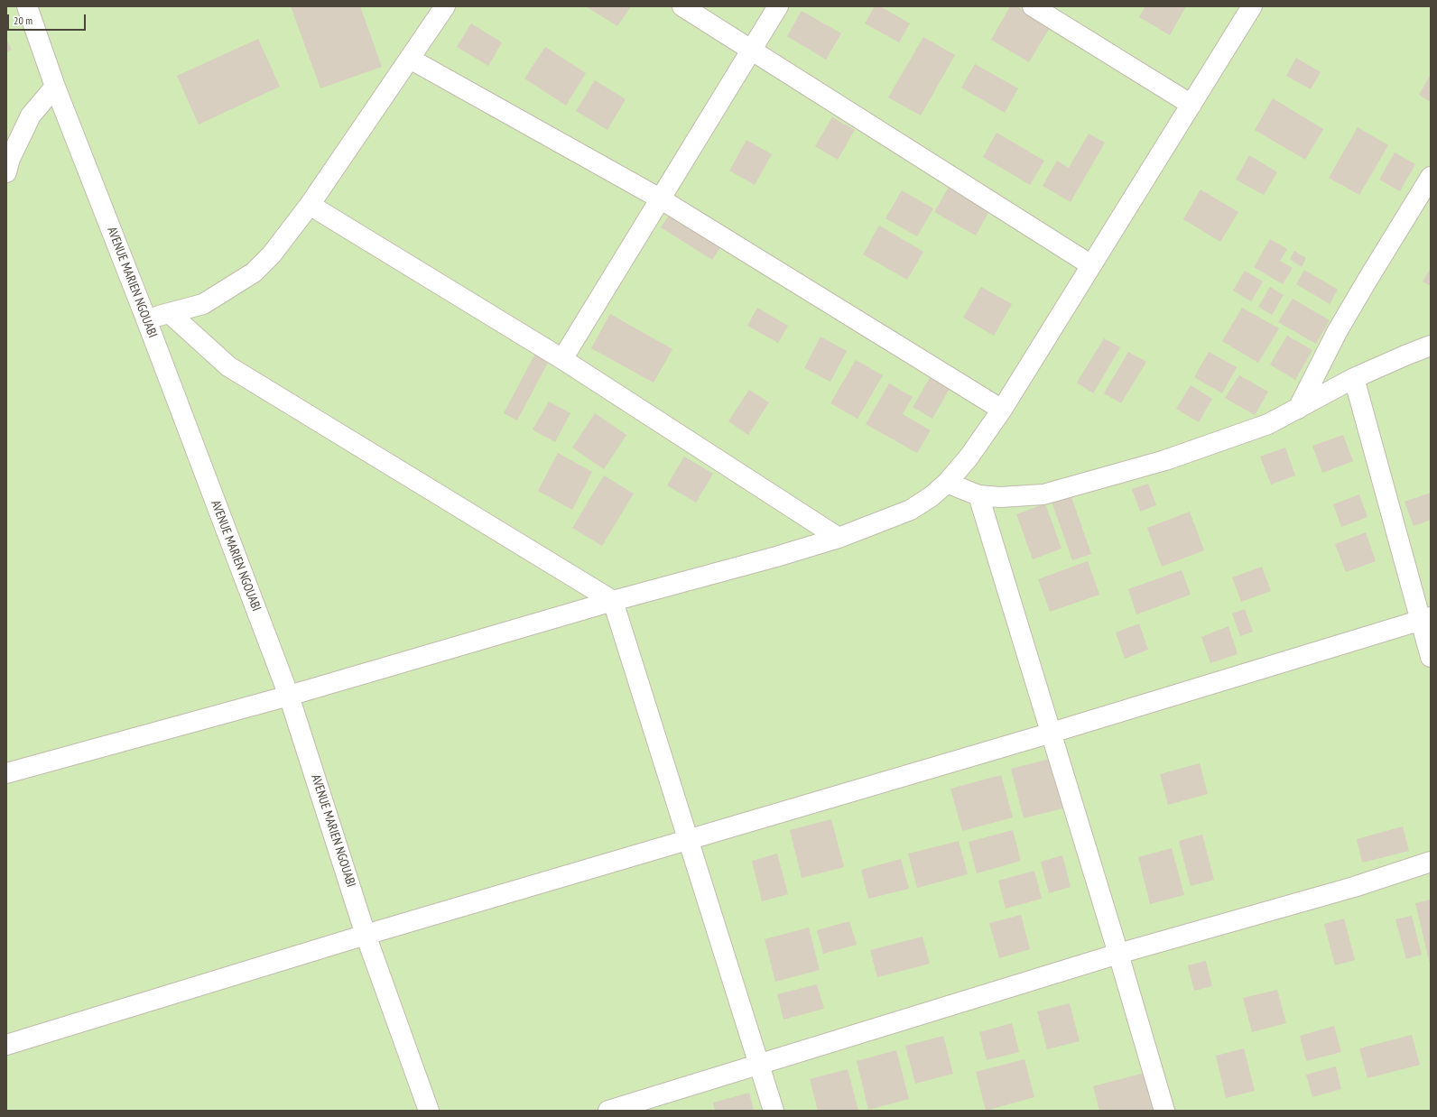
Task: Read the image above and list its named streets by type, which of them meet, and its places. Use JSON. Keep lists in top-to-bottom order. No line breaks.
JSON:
{"streets":{"street":["AVENUE MARIEN NGOUABI"]},"scale_bar":"20 m"}
